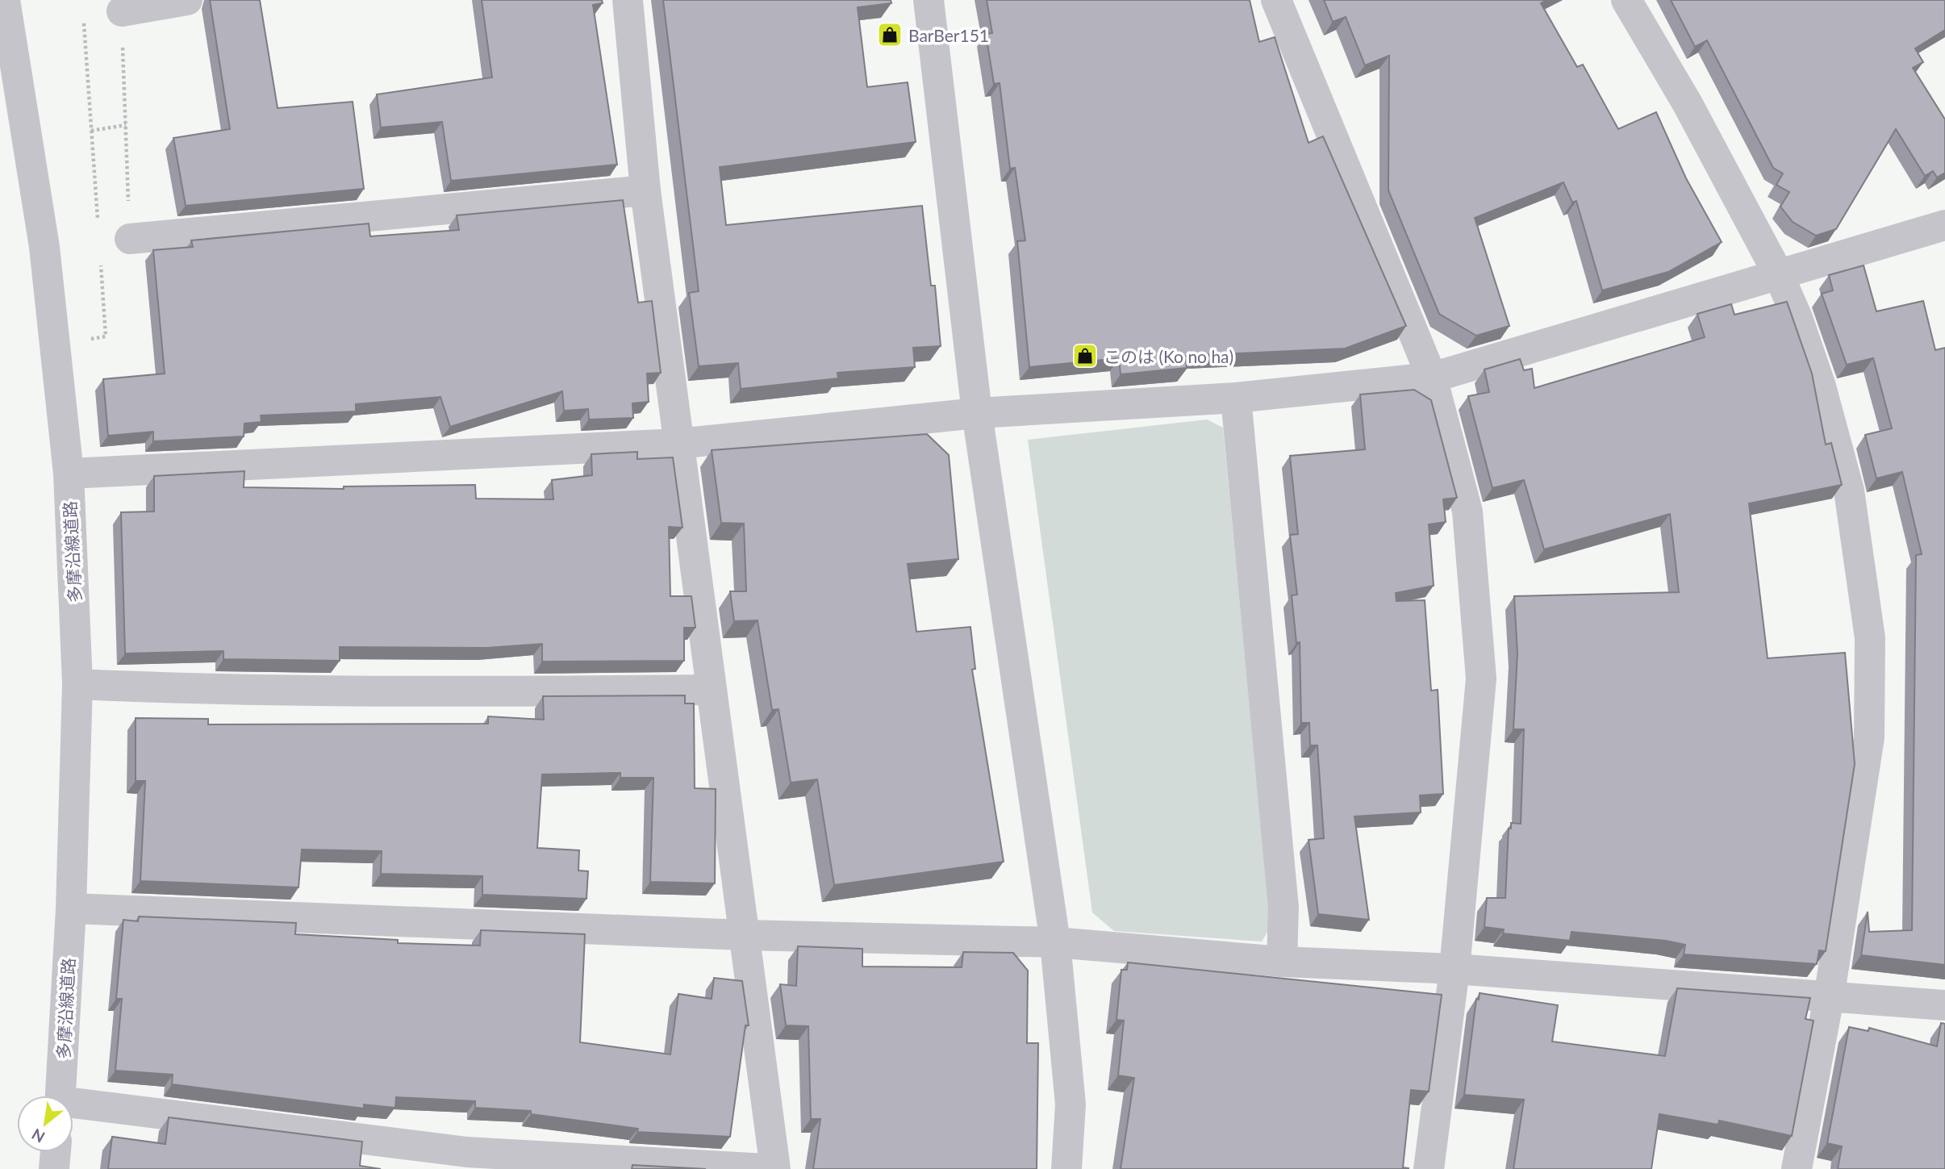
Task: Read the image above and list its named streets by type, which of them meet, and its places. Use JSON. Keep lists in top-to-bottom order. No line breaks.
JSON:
{"streets":{"street":["多摩沿線道路"]},"places":{"shop":["BarBer151","このは (Ko no ha)"]},"north":"bottom left"}
